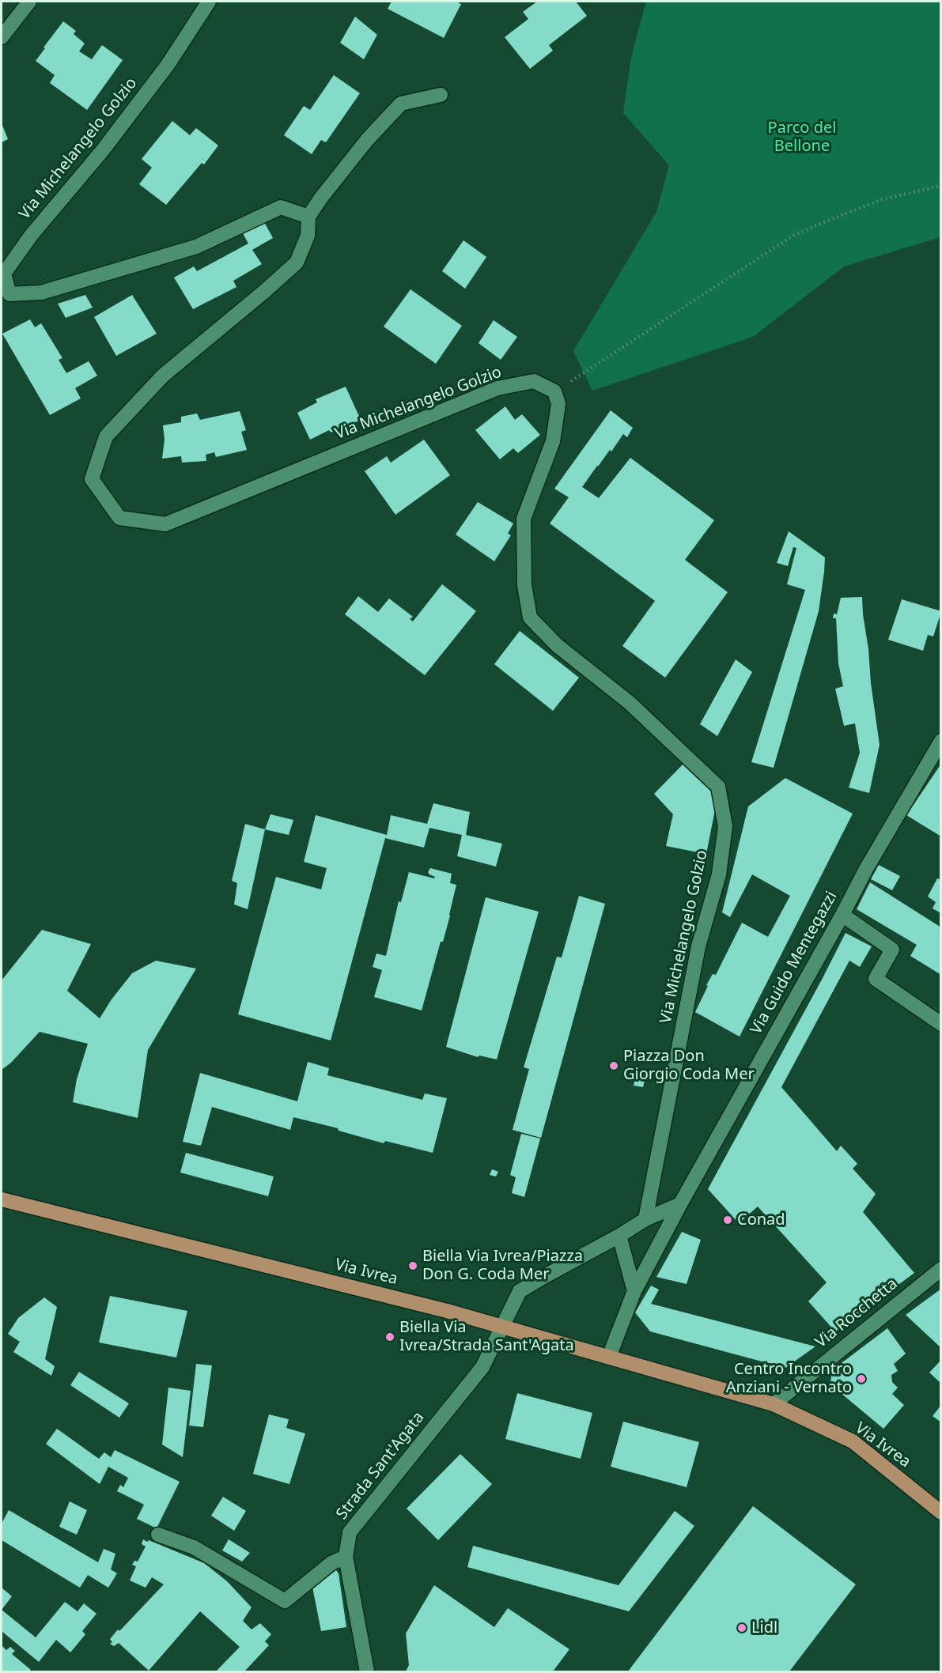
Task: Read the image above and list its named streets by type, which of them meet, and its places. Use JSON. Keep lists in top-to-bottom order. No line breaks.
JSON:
{"streets":{"main road":["Via Ivrea"],"street":["Via Michelangelo Golzio","Via Guido Mentegazzi","Via Rocchetta","Strada Sant'Agata"]},"crossings":[["Via Guido Mentegazzi","Via Ivrea"],["Via Ivrea","Via Rocchetta"],["Via Ivrea","Strada Sant'Agata"]],"parks":["Parco del Bellone"],"places":["Piazza Don Giorgio Coda Mer","Conad","Biella Via Ivrea/Piazza Don G. Coda Mer","Biella Via Ivrea/Strada Sant'Agata","Centro Incontro Anziani - Vernato","Lidl"]}
